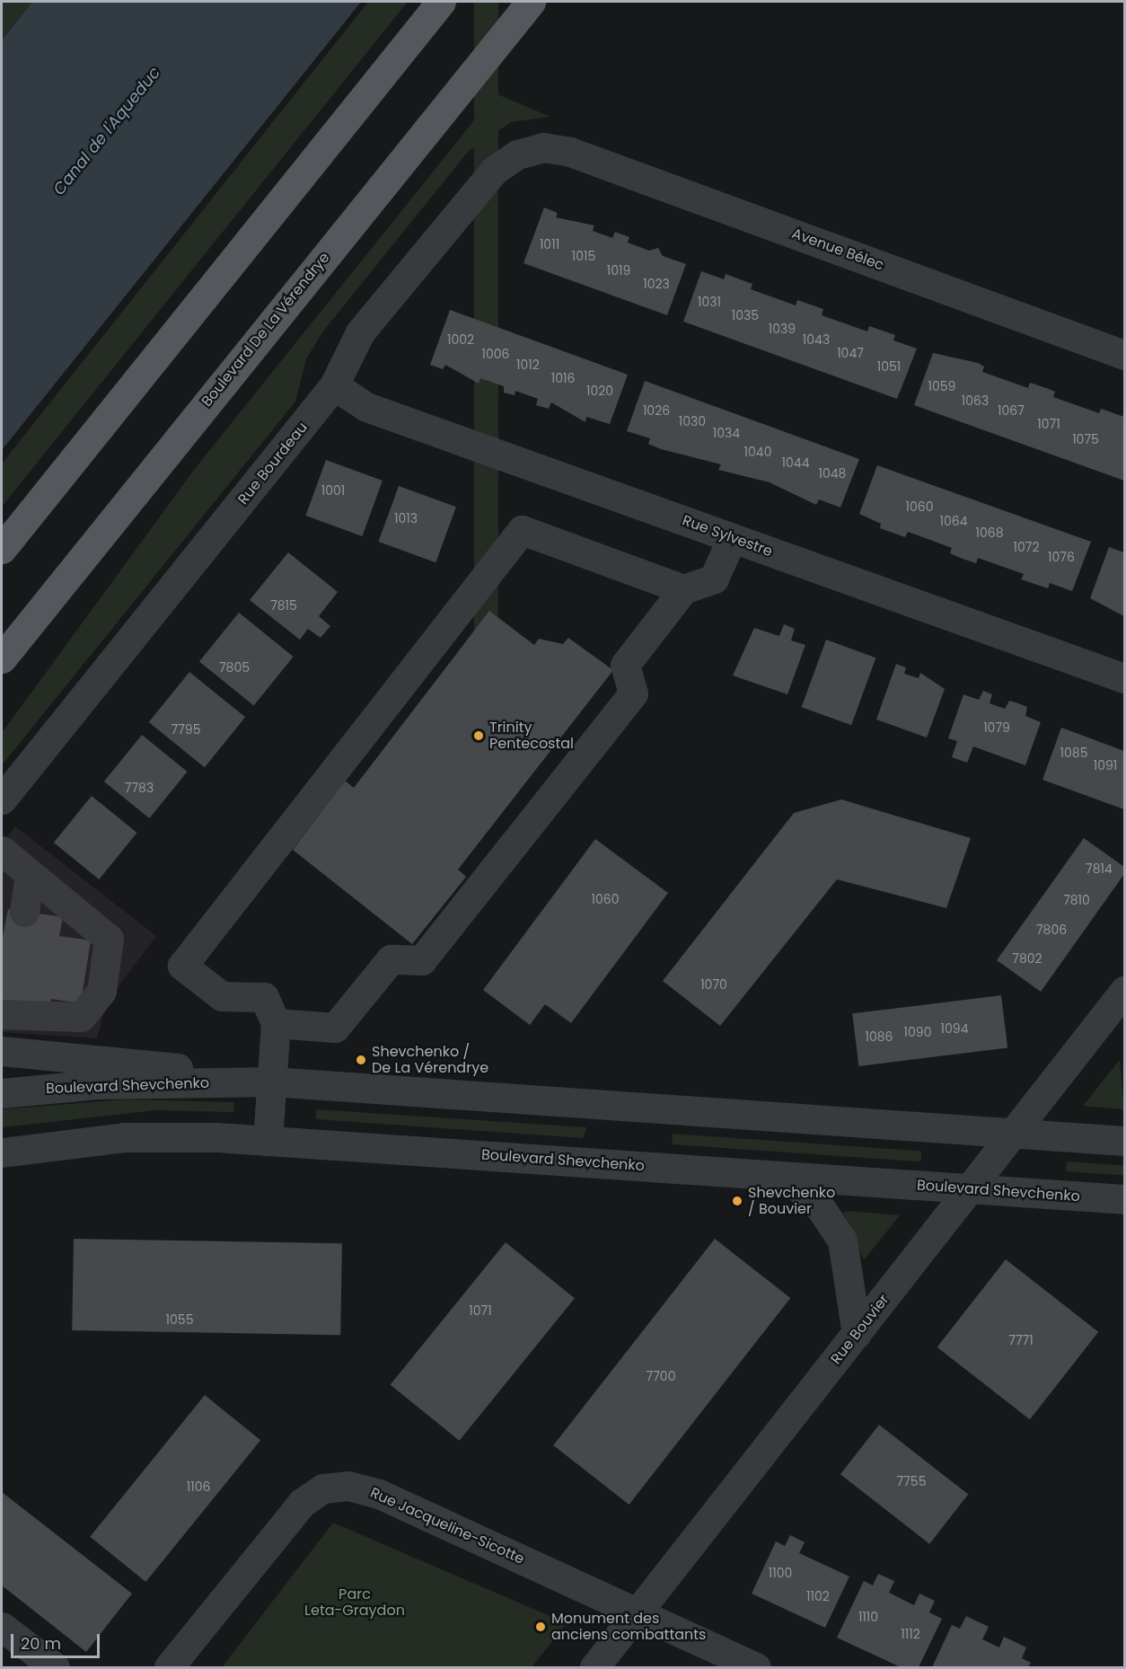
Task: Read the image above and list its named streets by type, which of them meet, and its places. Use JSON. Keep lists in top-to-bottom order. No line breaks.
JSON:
{"streets":{"main road":["Boulevard De La Vérendrye"],"street":["Avenue Bélec","Rue Bourdeau","Rue Sylvestre","Boulevard Shevchenko","Rue Bouvier","Rue Jacqueline-Sicotte"]},"crossings":[["Avenue Bélec","Rue Bourdeau"],["Rue Bourdeau","Rue Sylvestre"],["Boulevard Shevchenko","Rue Bouvier"],["Rue Bouvier","Rue Jacqueline-Sicotte"]],"water":["Canal de l'Aqueduc"],"parks":["Parc Leta-Graydon"],"places":["Trinity Pentecostal","Shevchenko / De La Vérendrye","Shevchenko / Bouvier","Monument des anciens combattants"],"house_numbers":["1011","1015","1019","1023","1031","1035","1039","1002","1043","1047","1006","1012","1051","1016","1059","1020","1063","1026","1067","1030","1071","1034","1075","1040","1044","1048","1001","1060","1013","1064","1068","1072","1076","7815","7805","1079","7795","1085","1091","7783","7814","1060","7810","7806","7802","1070","1094","1090","1086","1071","1055","7771","7700","7755","1106","1100","1102","1110","1112"],"scale_bar":"20 m"}
